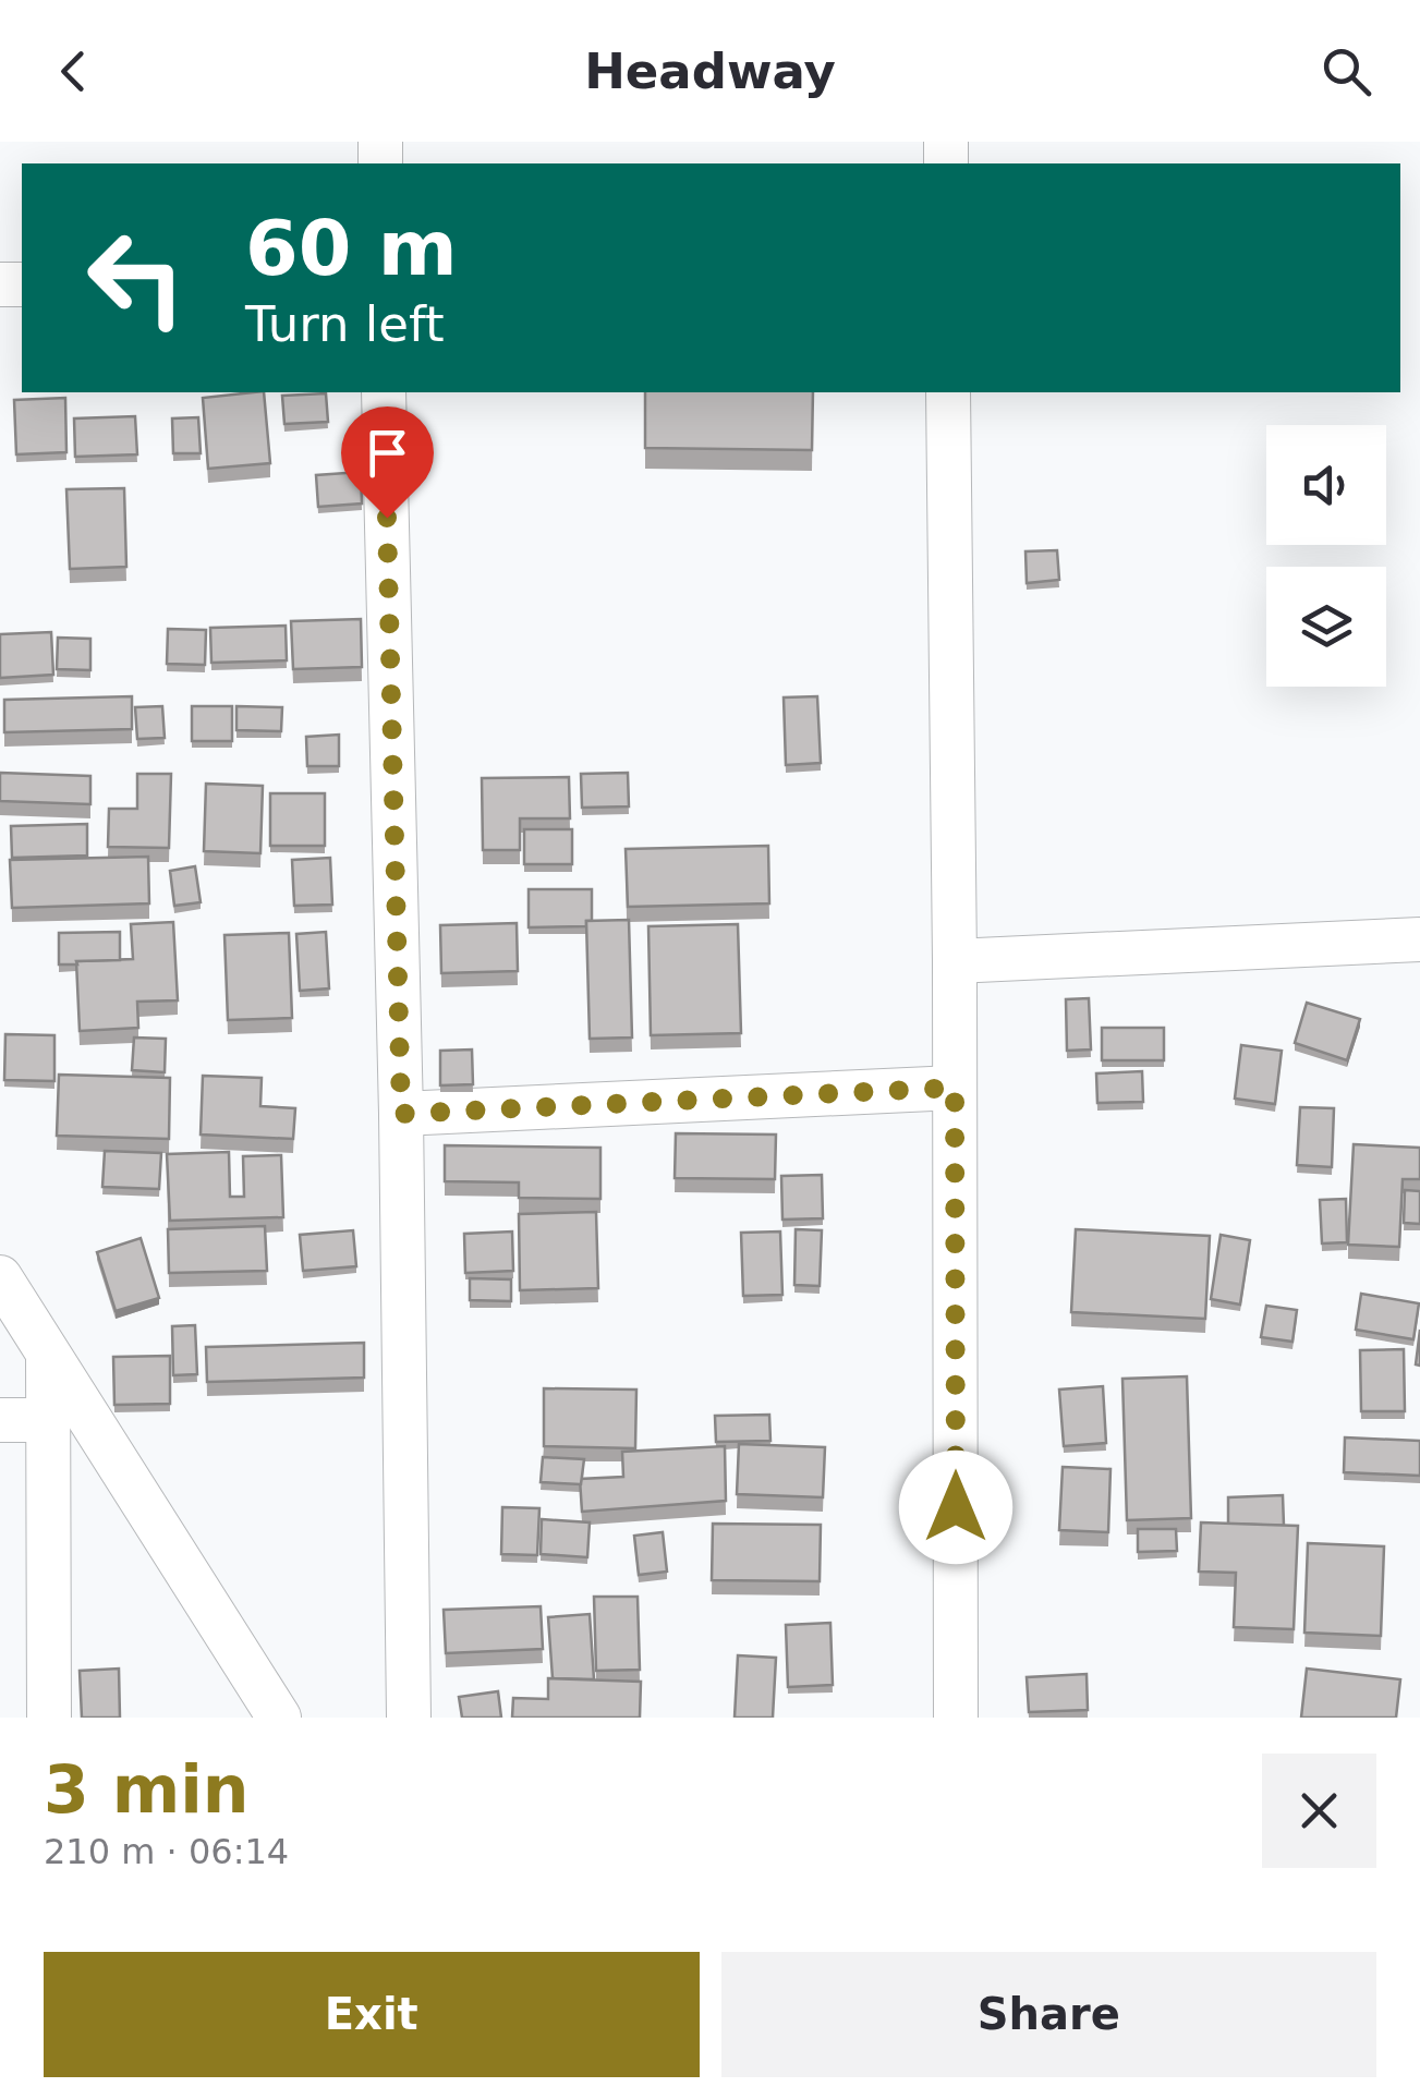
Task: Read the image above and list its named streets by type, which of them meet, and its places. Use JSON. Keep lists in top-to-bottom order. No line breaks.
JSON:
{"page":{"header":"Headway","turn":["60 m","Turn left"],"heading":["3 min","210 m · 06:14"],"buttons":["Exit","Share"]}}
